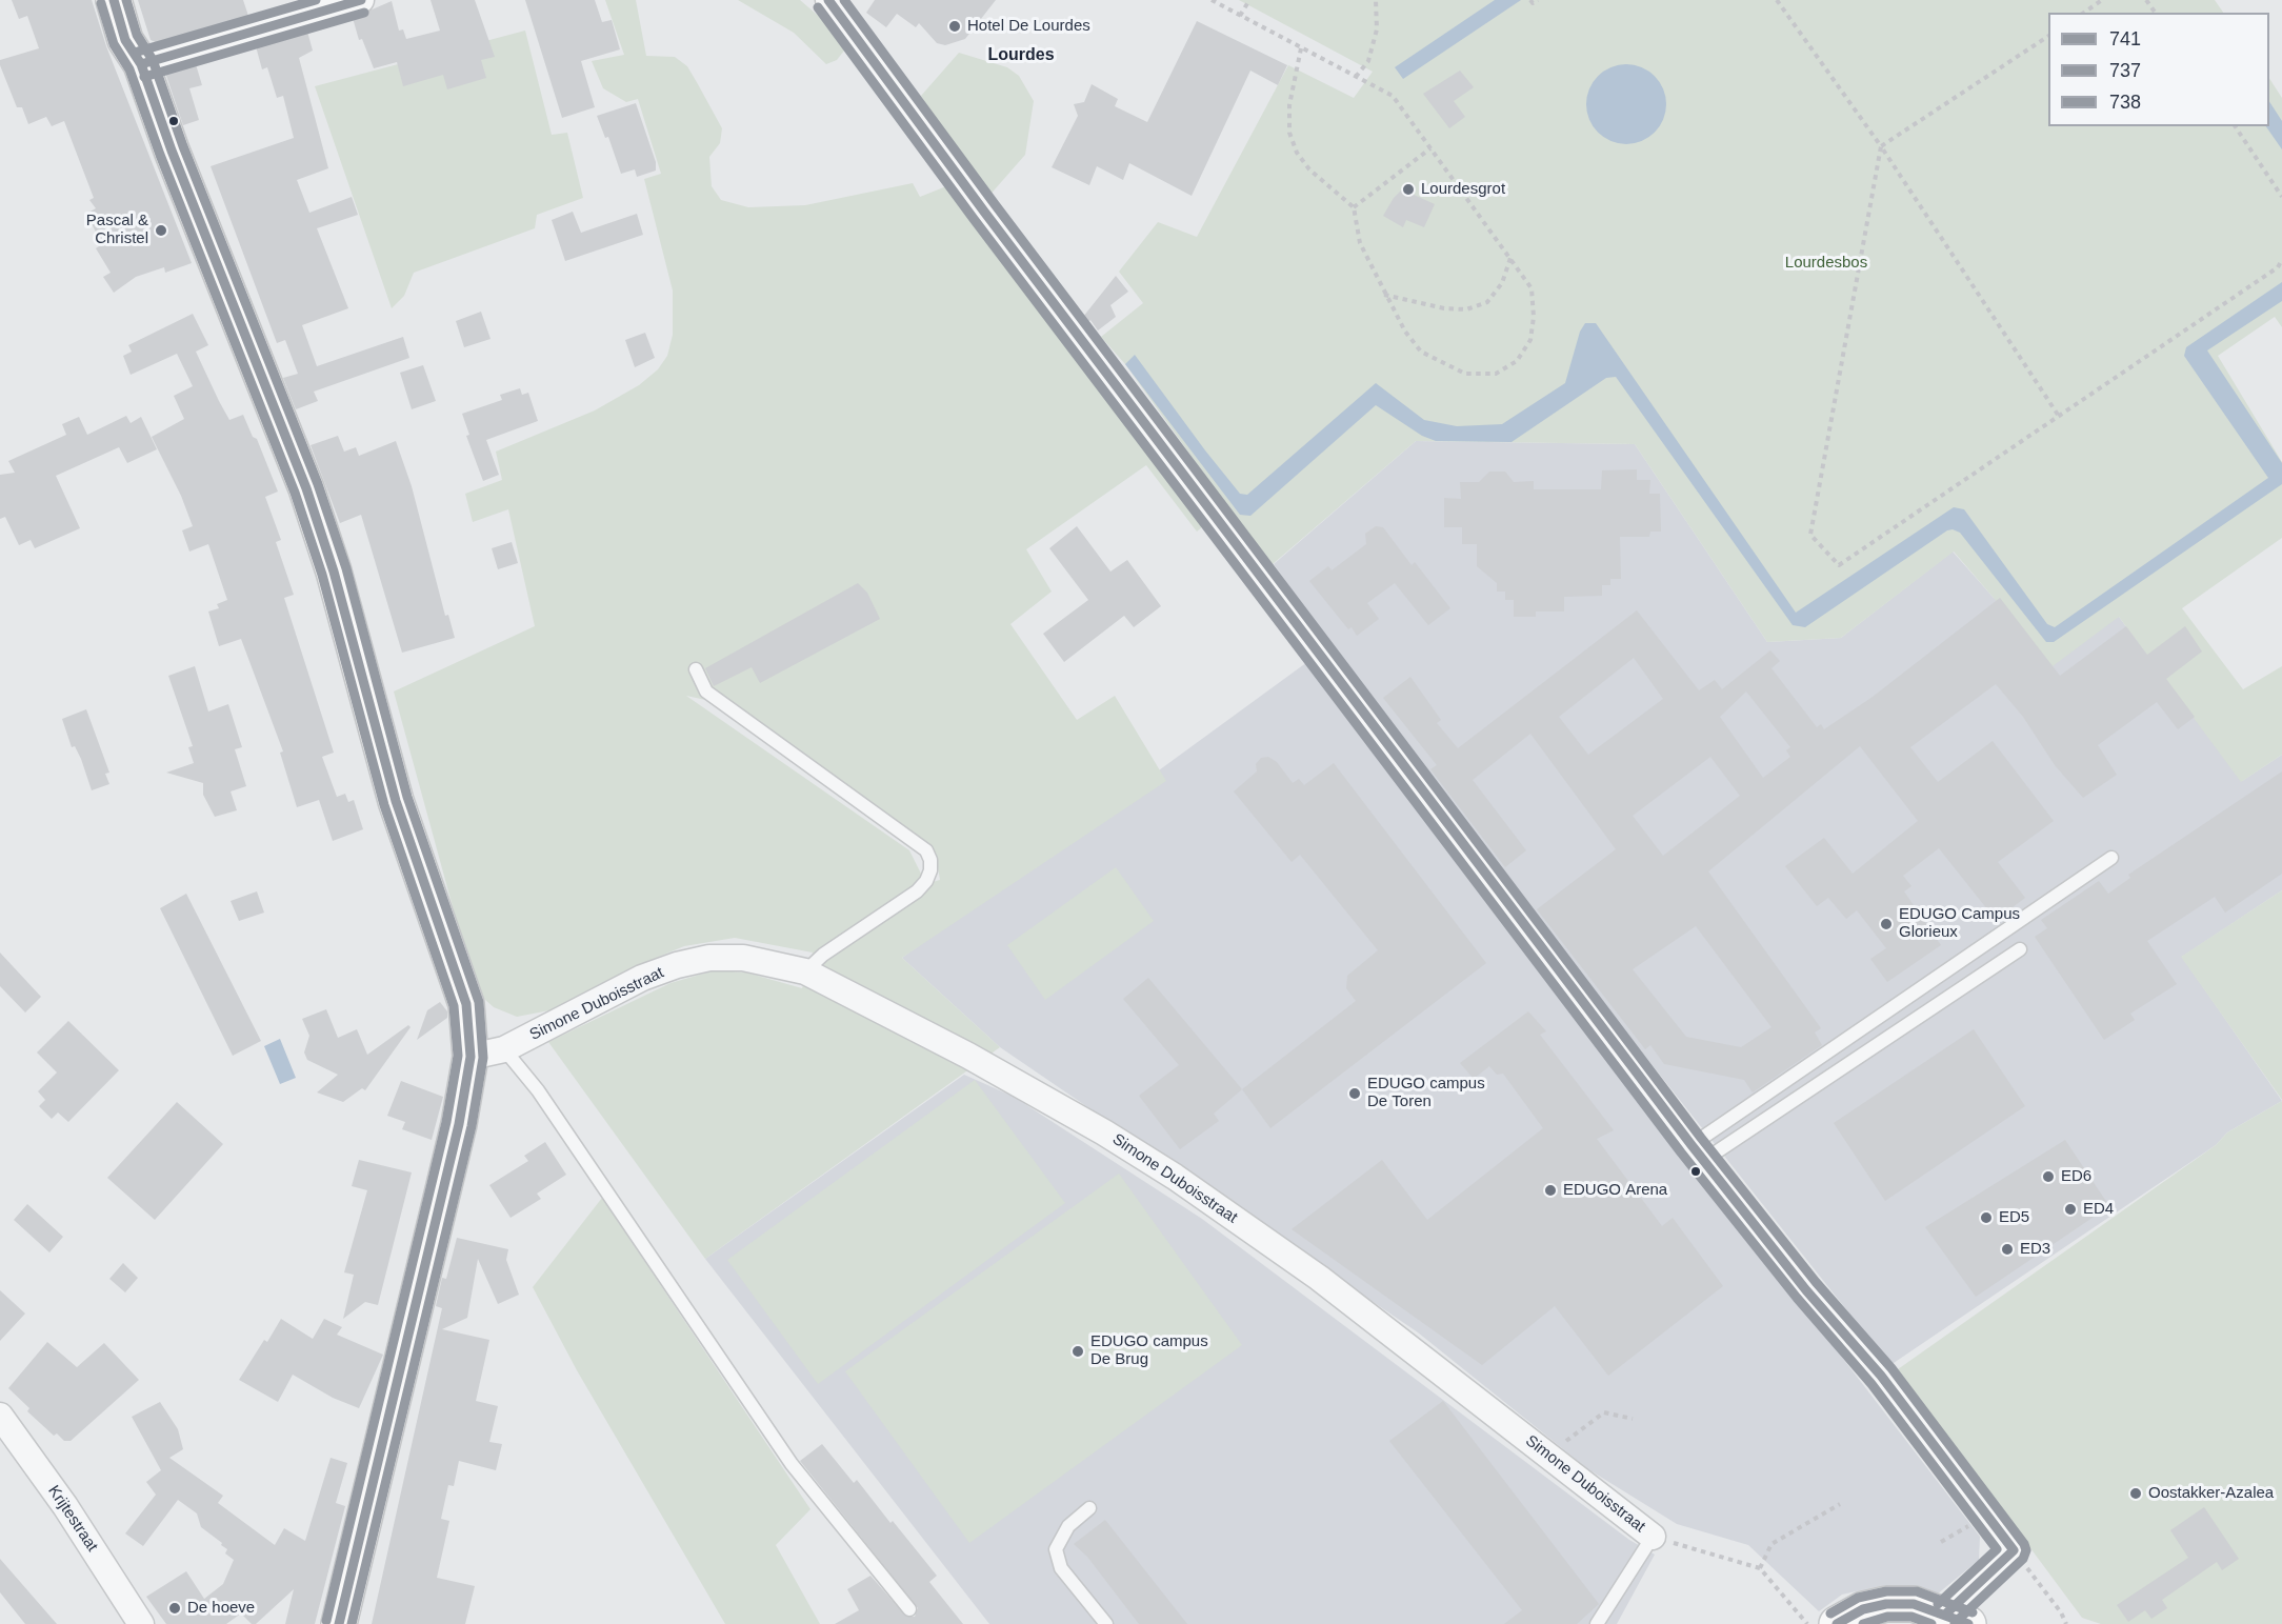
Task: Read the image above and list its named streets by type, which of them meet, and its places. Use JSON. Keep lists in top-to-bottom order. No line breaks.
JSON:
{"streets":{"street":["Simone Duboisstraat","Krijtestraat"]},"districts":["Lourdes"],"parks":["Lourdesbos"],"places":["Hotel De Lourdes","Lourdesgrot","Pascal & Christel","EDUGO Campus Glorieux","EDUGO campus De Toren","ED6","EDUGO Arena","ED4","ED5","ED3","EDUGO campus De Brug","Oostakker-Azalea","De hoeve"],"lines":["transit line 741","transit line 738","transit line 737"],"legend":["741","737","738"]}
